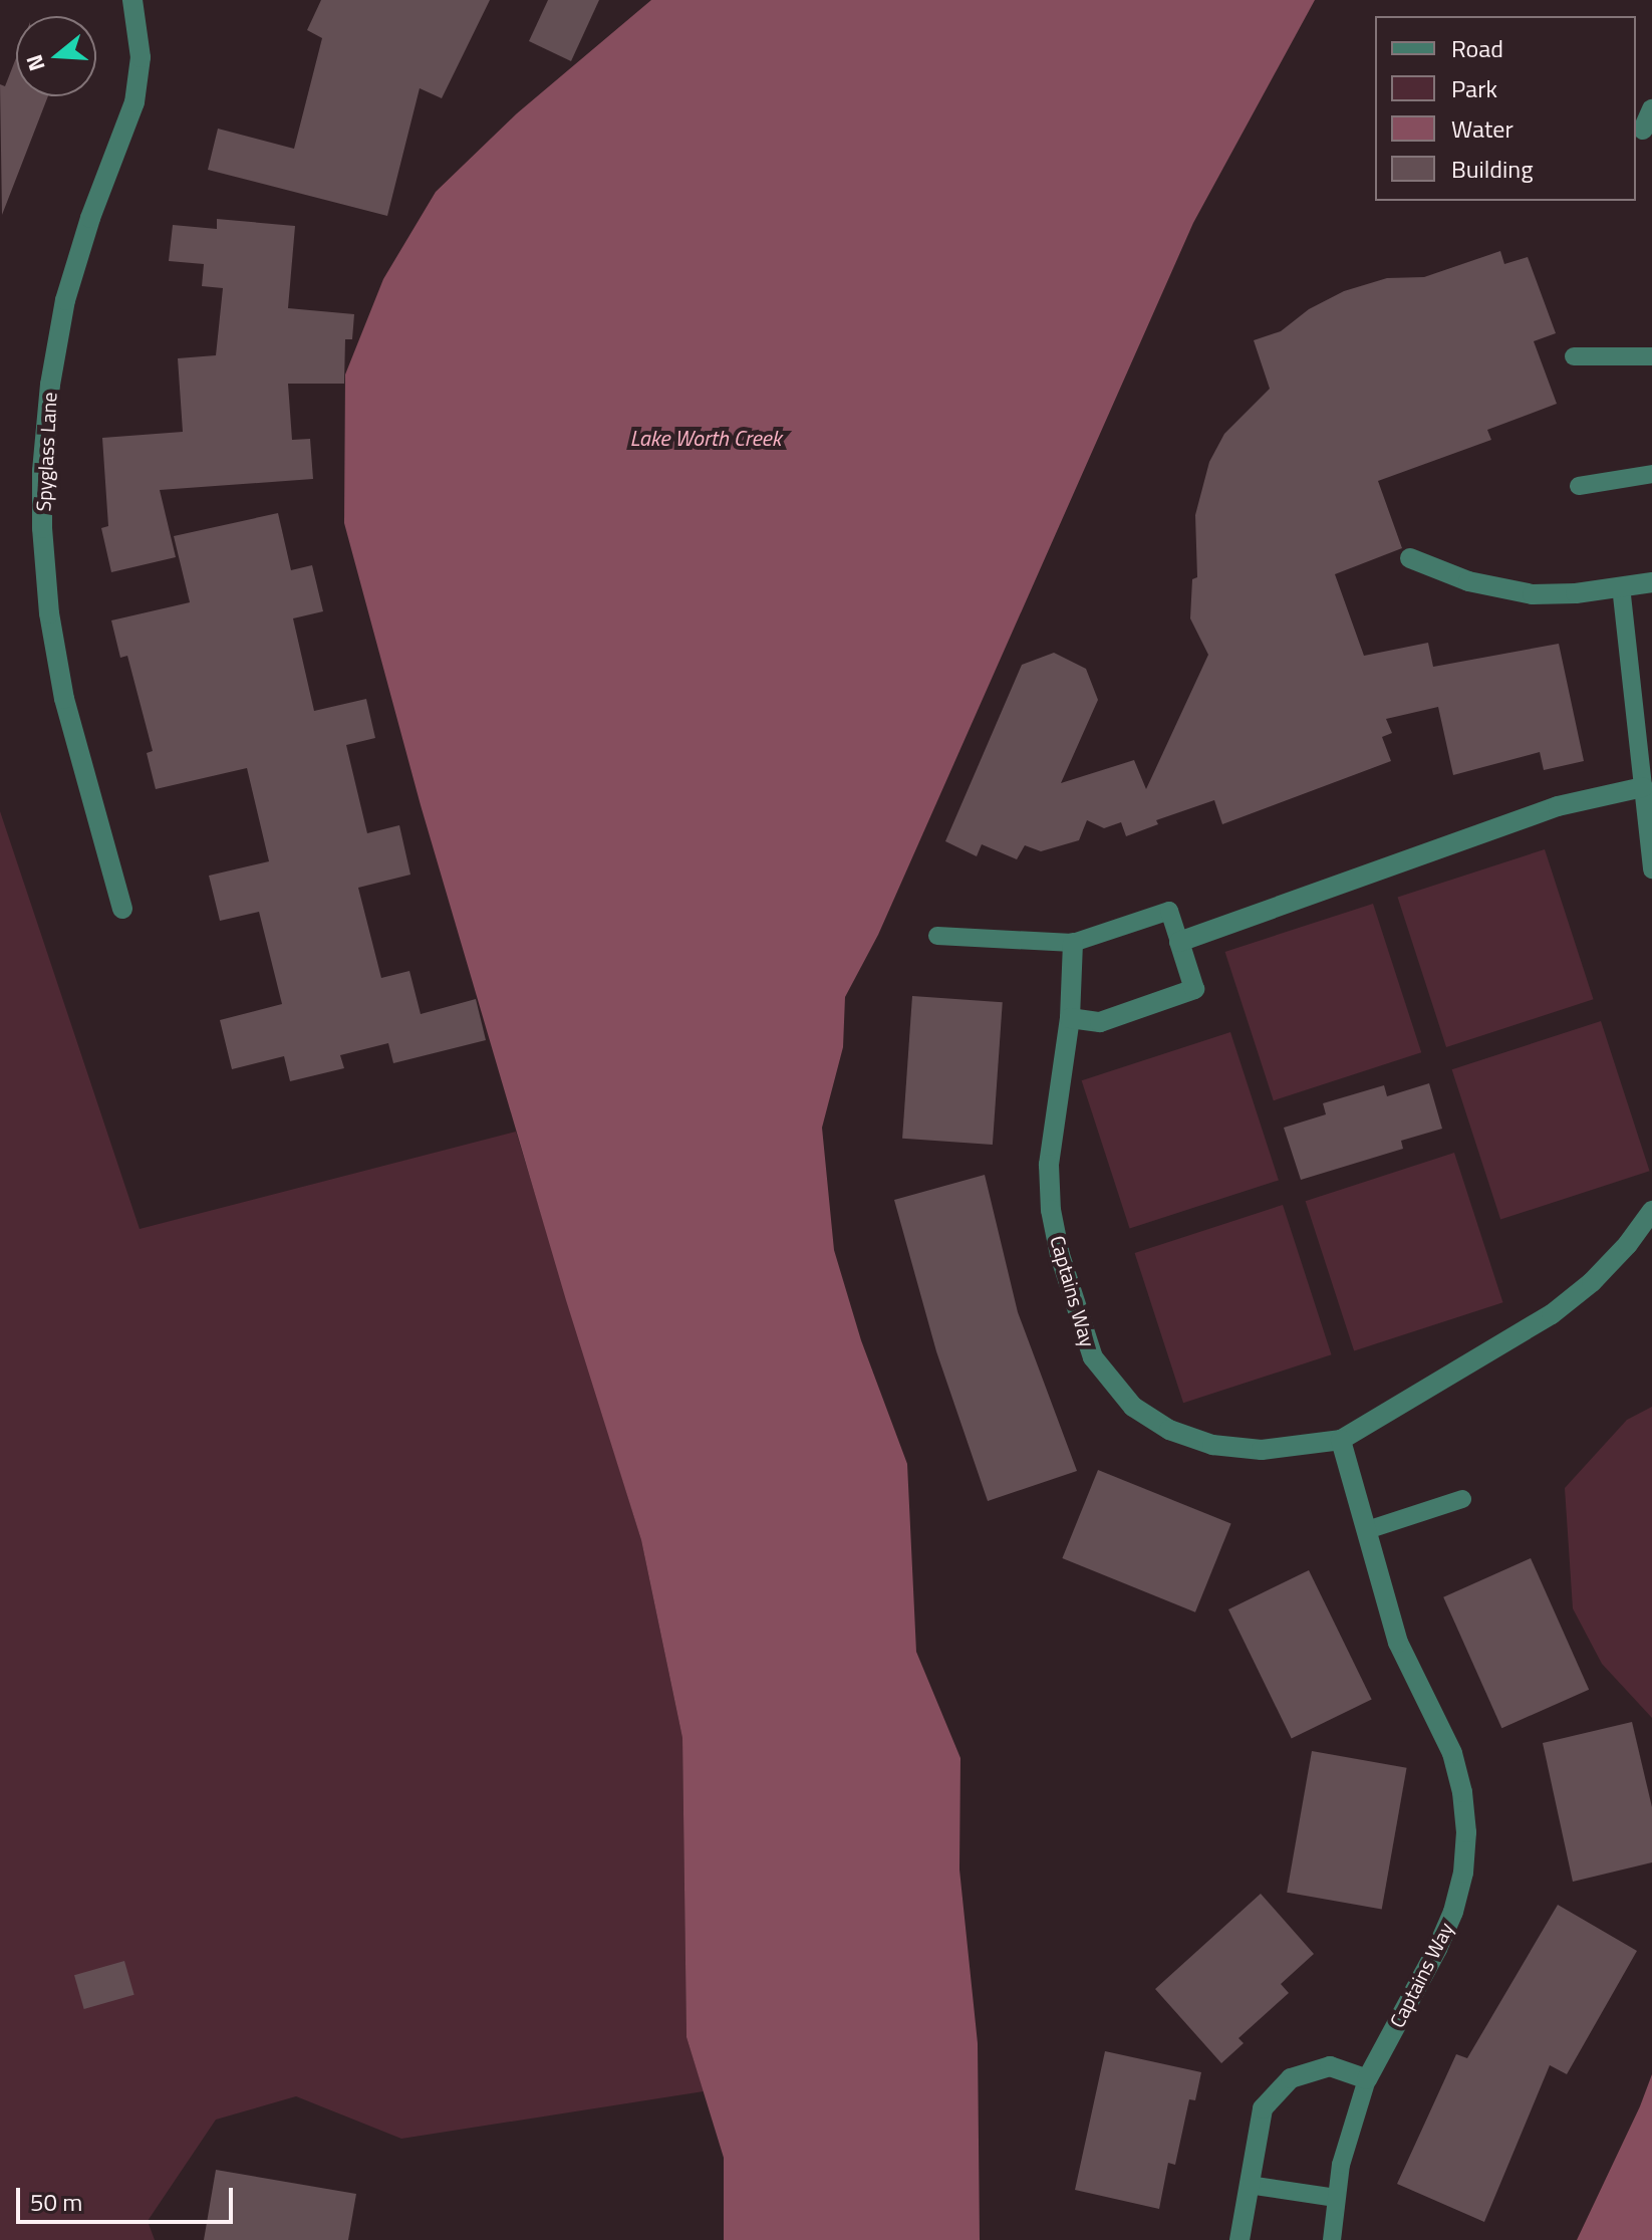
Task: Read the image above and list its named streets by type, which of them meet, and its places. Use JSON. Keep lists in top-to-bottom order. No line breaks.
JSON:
{"streets":{"street":["Spyglass Lane","Captains Way"]},"water":["Lake Worth Creek"],"legend":["Road","Park","Water","Building"],"scale_bar":"50 m","north":"left"}
